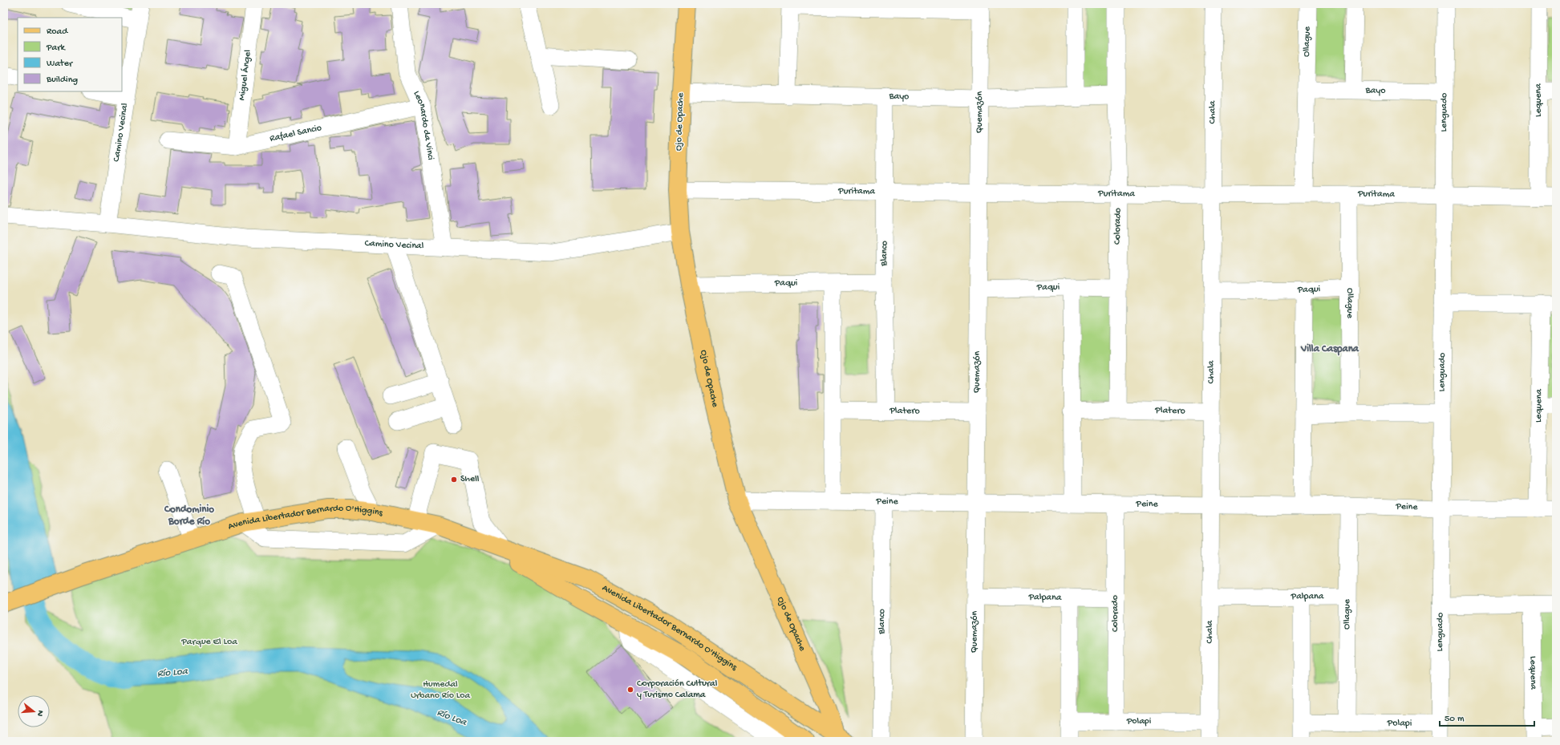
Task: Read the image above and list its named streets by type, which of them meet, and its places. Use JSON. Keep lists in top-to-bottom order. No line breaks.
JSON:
{"streets":{"main road":["Ojo de Opache","Avenida Libertador Bernardo O'Higgins"],"street":["Ollague","Miguel Ángel","Bayo","Lequena","Quemazón","Chala","Lenguado","Leonardo da Vinci","Camino Vecinal","Rafael Sancio","Puritama","Colorado","Blanco","Paqui","Platero","Peine","Palpana","Polapi"]},"crossings":[["Ollague","Bayo"],["Ollague","Puritama"],["Ollague","Paqui"],["Ollague","Peine"],["Ollague","Palpana"],["Ollague","Polapi"],["Miguel Ángel","Rafael Sancio"],["Bayo","Quemazón"],["Bayo","Lenguado"],["Bayo","Ojo de Opache"],["Bayo","Colorado"],["Bayo","Blanco"],["Lequena","Puritama"],["Lequena","Peine"],["Quemazón","Puritama"],["Quemazón","Paqui"],["Quemazón","Platero"],["Quemazón","Peine"],["Quemazón","Palpana"],["Chala","Puritama"],["Chala","Paqui"],["Chala","Platero"],["Chala","Peine"],["Chala","Palpana"],["Chala","Polapi"],["Lenguado","Puritama"],["Lenguado","Peine"],["Lenguado","Polapi"],["Ojo de Opache","Camino Vecinal"],["Ojo de Opache","Puritama"],["Ojo de Opache","Paqui"],["Ojo de Opache","Peine"],["Ojo de Opache","Avenida Libertador Bernardo O'Higgins"],["Leonardo da Vinci","Camino Vecinal"],["Leonardo da Vinci","Rafael Sancio"],["Puritama","Colorado"],["Puritama","Blanco"],["Colorado","Paqui"],["Colorado","Platero"],["Colorado","Peine"],["Colorado","Palpana"],["Colorado","Polapi"],["Blanco","Paqui"],["Blanco","Platero"],["Blanco","Peine"]],"districts":["Villa Caspana","Condominio Borde Río"],"water":["Río Loa"],"parks":["Parque El Loa","Humedal Urbano Río Loa"],"places":["Shell","Corporación Cultural y Turismo Calama"],"legend":["Road","Park","Water","Building"],"scale_bar":"50 m","north":"right"}
